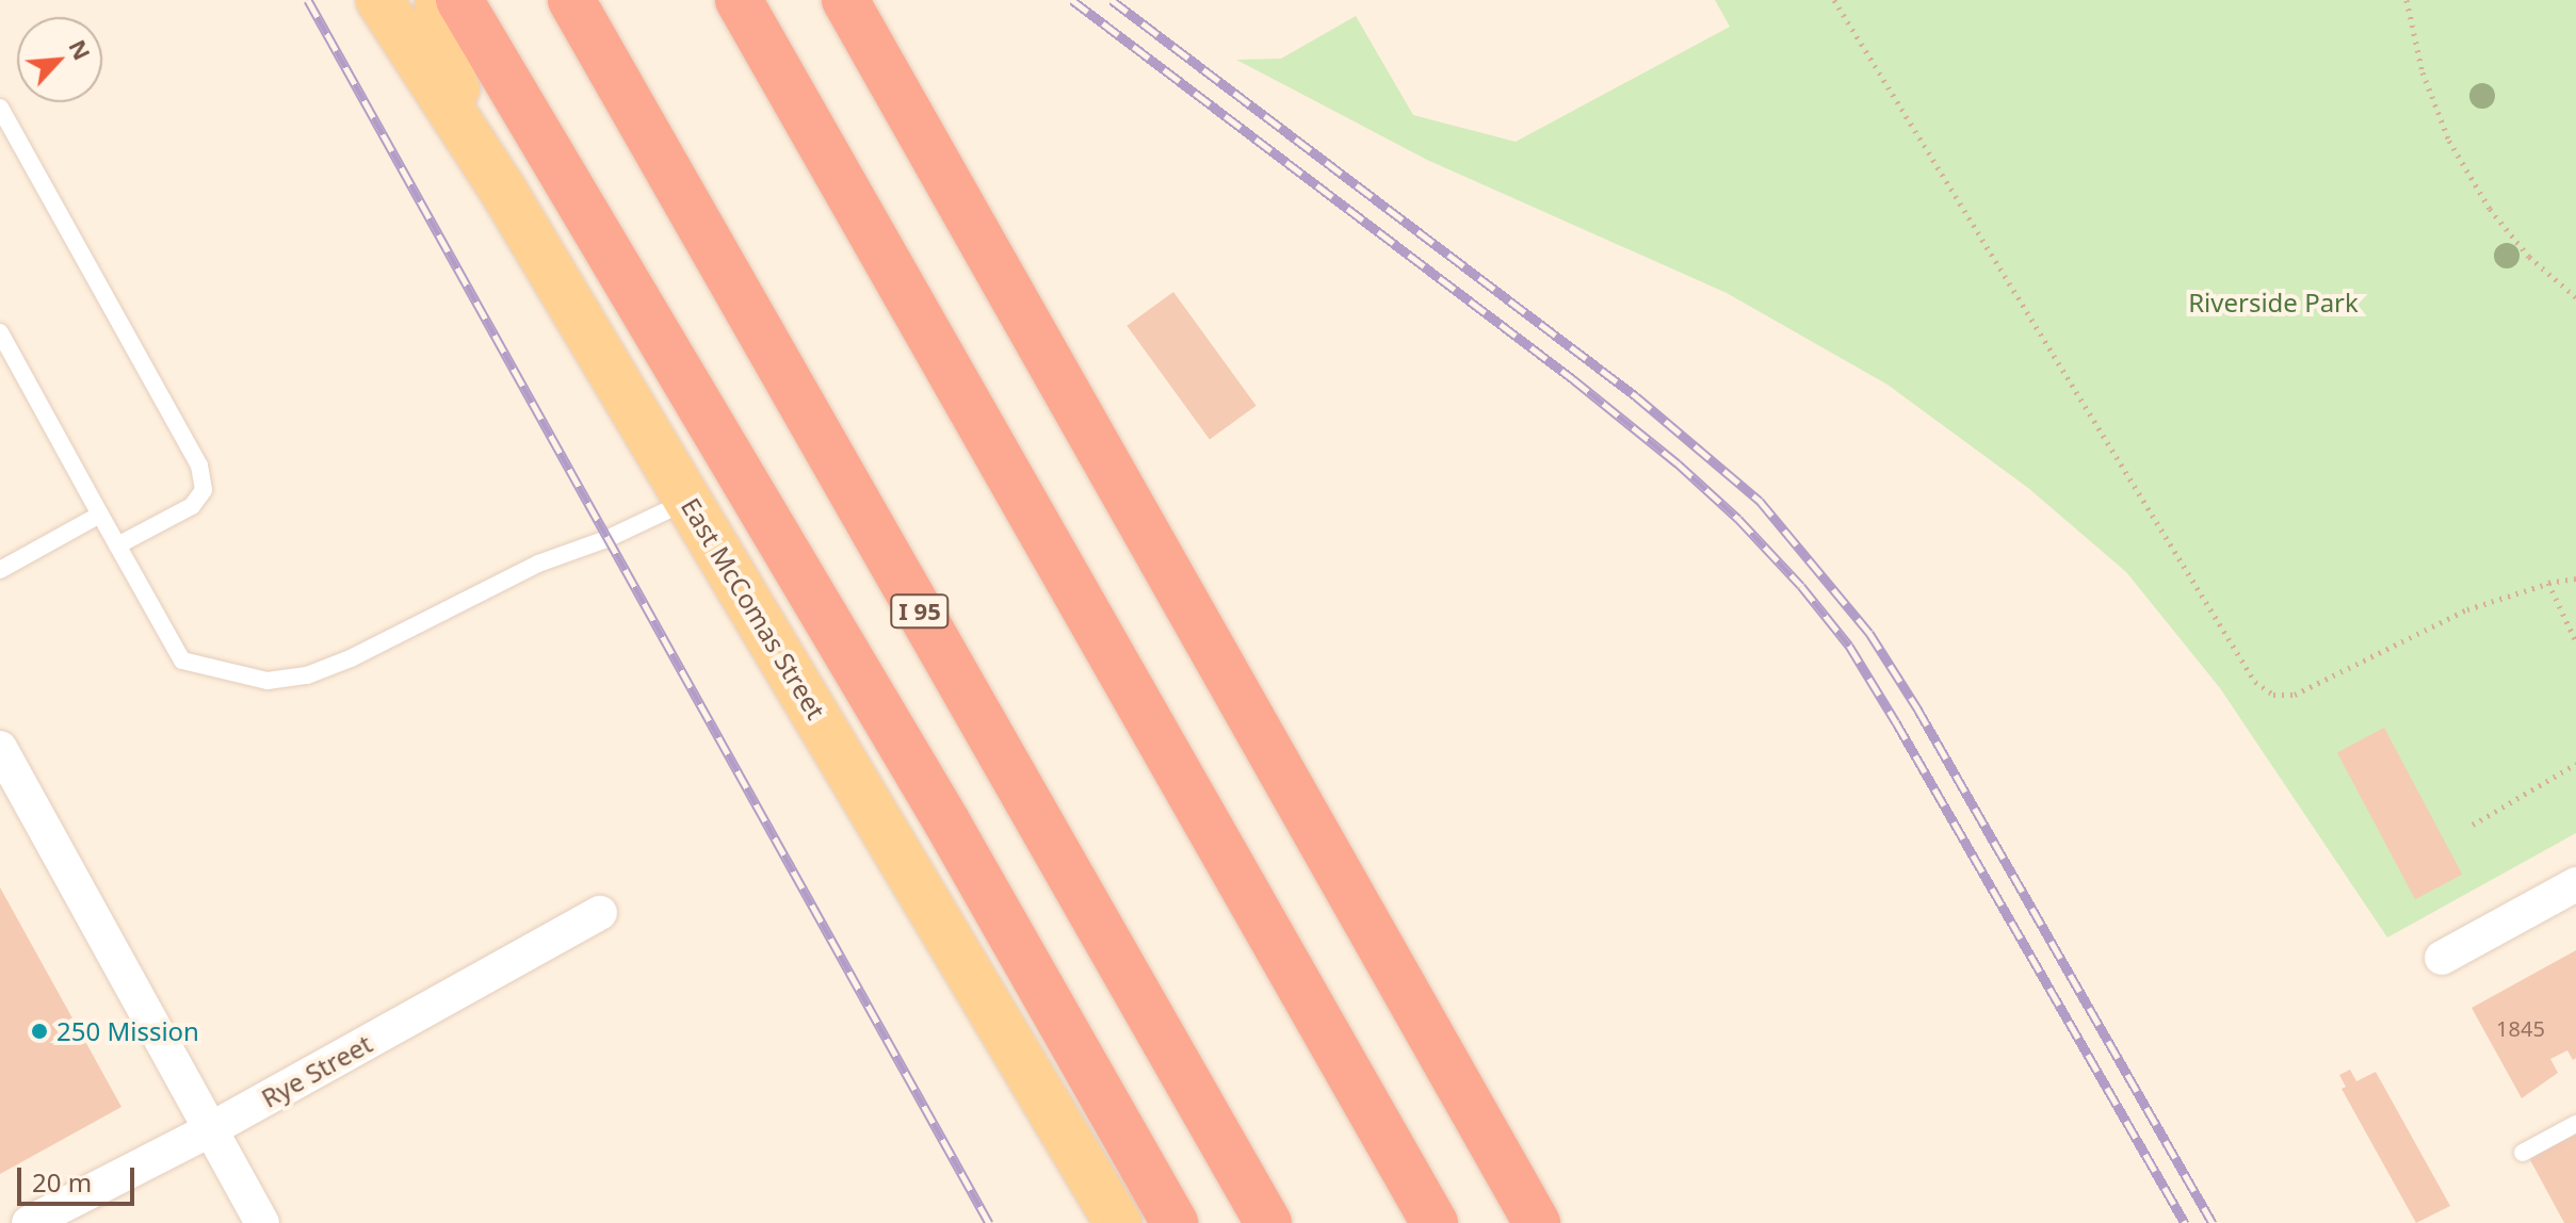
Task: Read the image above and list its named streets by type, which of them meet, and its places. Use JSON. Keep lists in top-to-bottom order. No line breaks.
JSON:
{"streets":{"highway":["I 95"],"main road":["East McComas Street"],"street":["Rye Street"]},"parks":["Riverside Park"],"places":["250 Mission"],"house_numbers":["1845"],"scale_bar":"20 m","north":"top right"}
